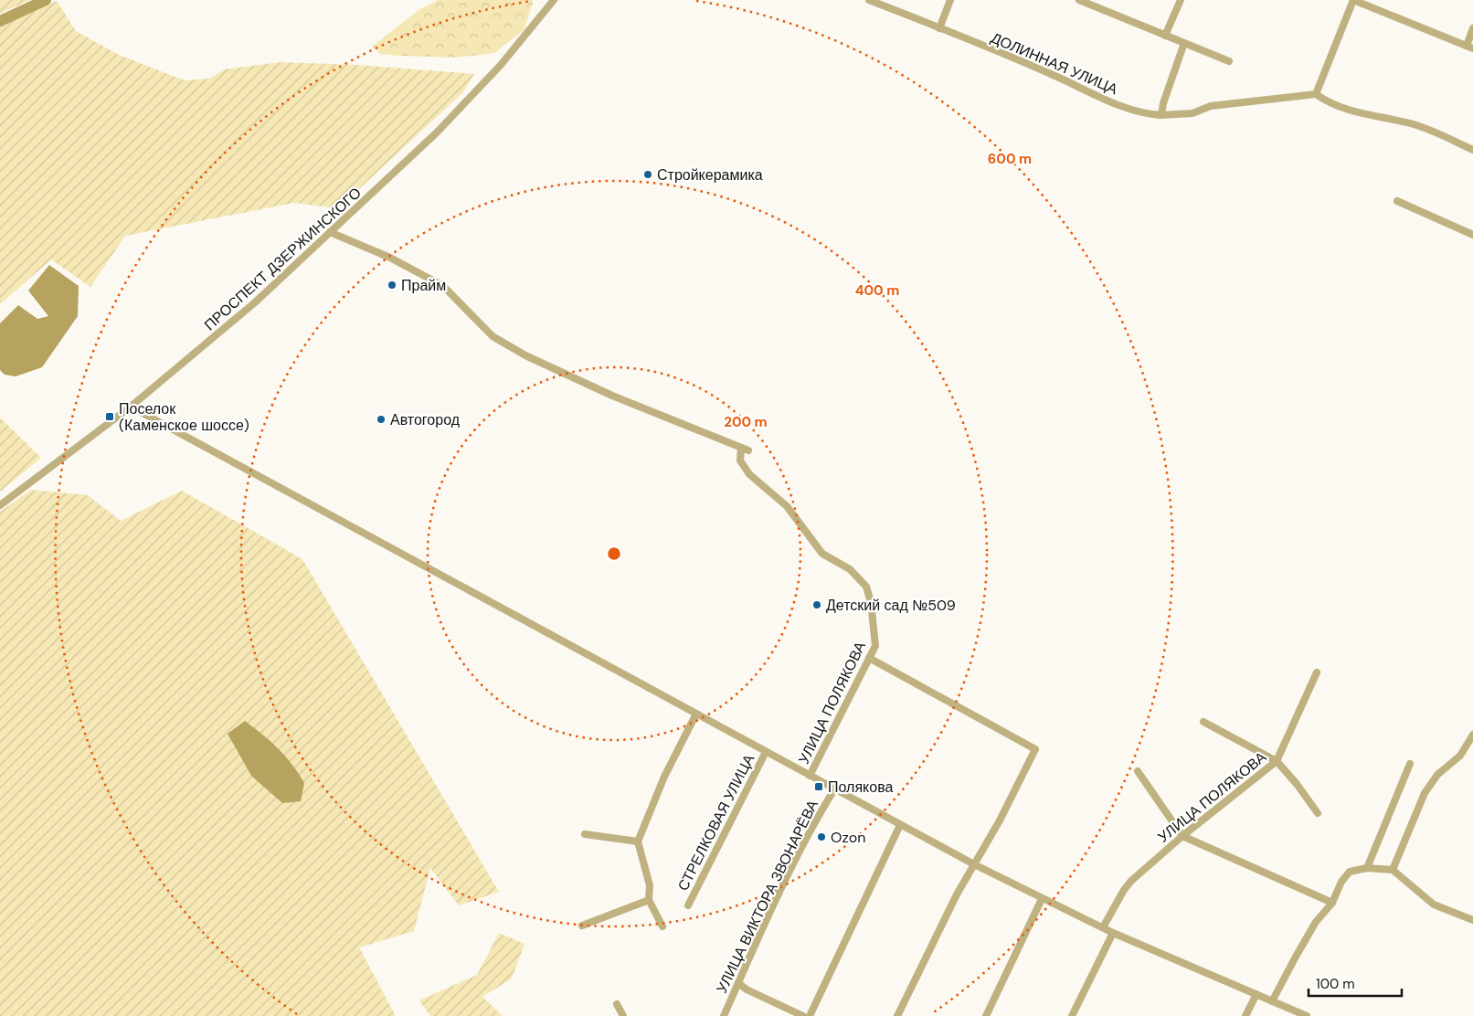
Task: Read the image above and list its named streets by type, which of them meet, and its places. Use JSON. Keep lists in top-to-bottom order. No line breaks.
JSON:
{"streets":{"street":["ДОЛИННАЯ УЛИЦА","ПРОСПЕКТ ДЗЕРЖИНСКОГО","УЛИЦА ПОЛЯКОВА","СТРЕЛКОВАЯ УЛИЦА","УЛИЦА ВИКТОРА ЗВОНАРЁВА"]},"crossings":[["ПРОСПЕКТ ДЗЕРЖИНСКОГО","УЛИЦА ПОЛЯКОВА"]],"places":{"other":["Стройкерамика","Прайм","Автогород","Детский сад №509","Ozon"],"transit":["Поселок (Каменское шоссе)","Полякова"]},"scale_bar":"100 m","rings":["600 m","400 m","200 m"]}
